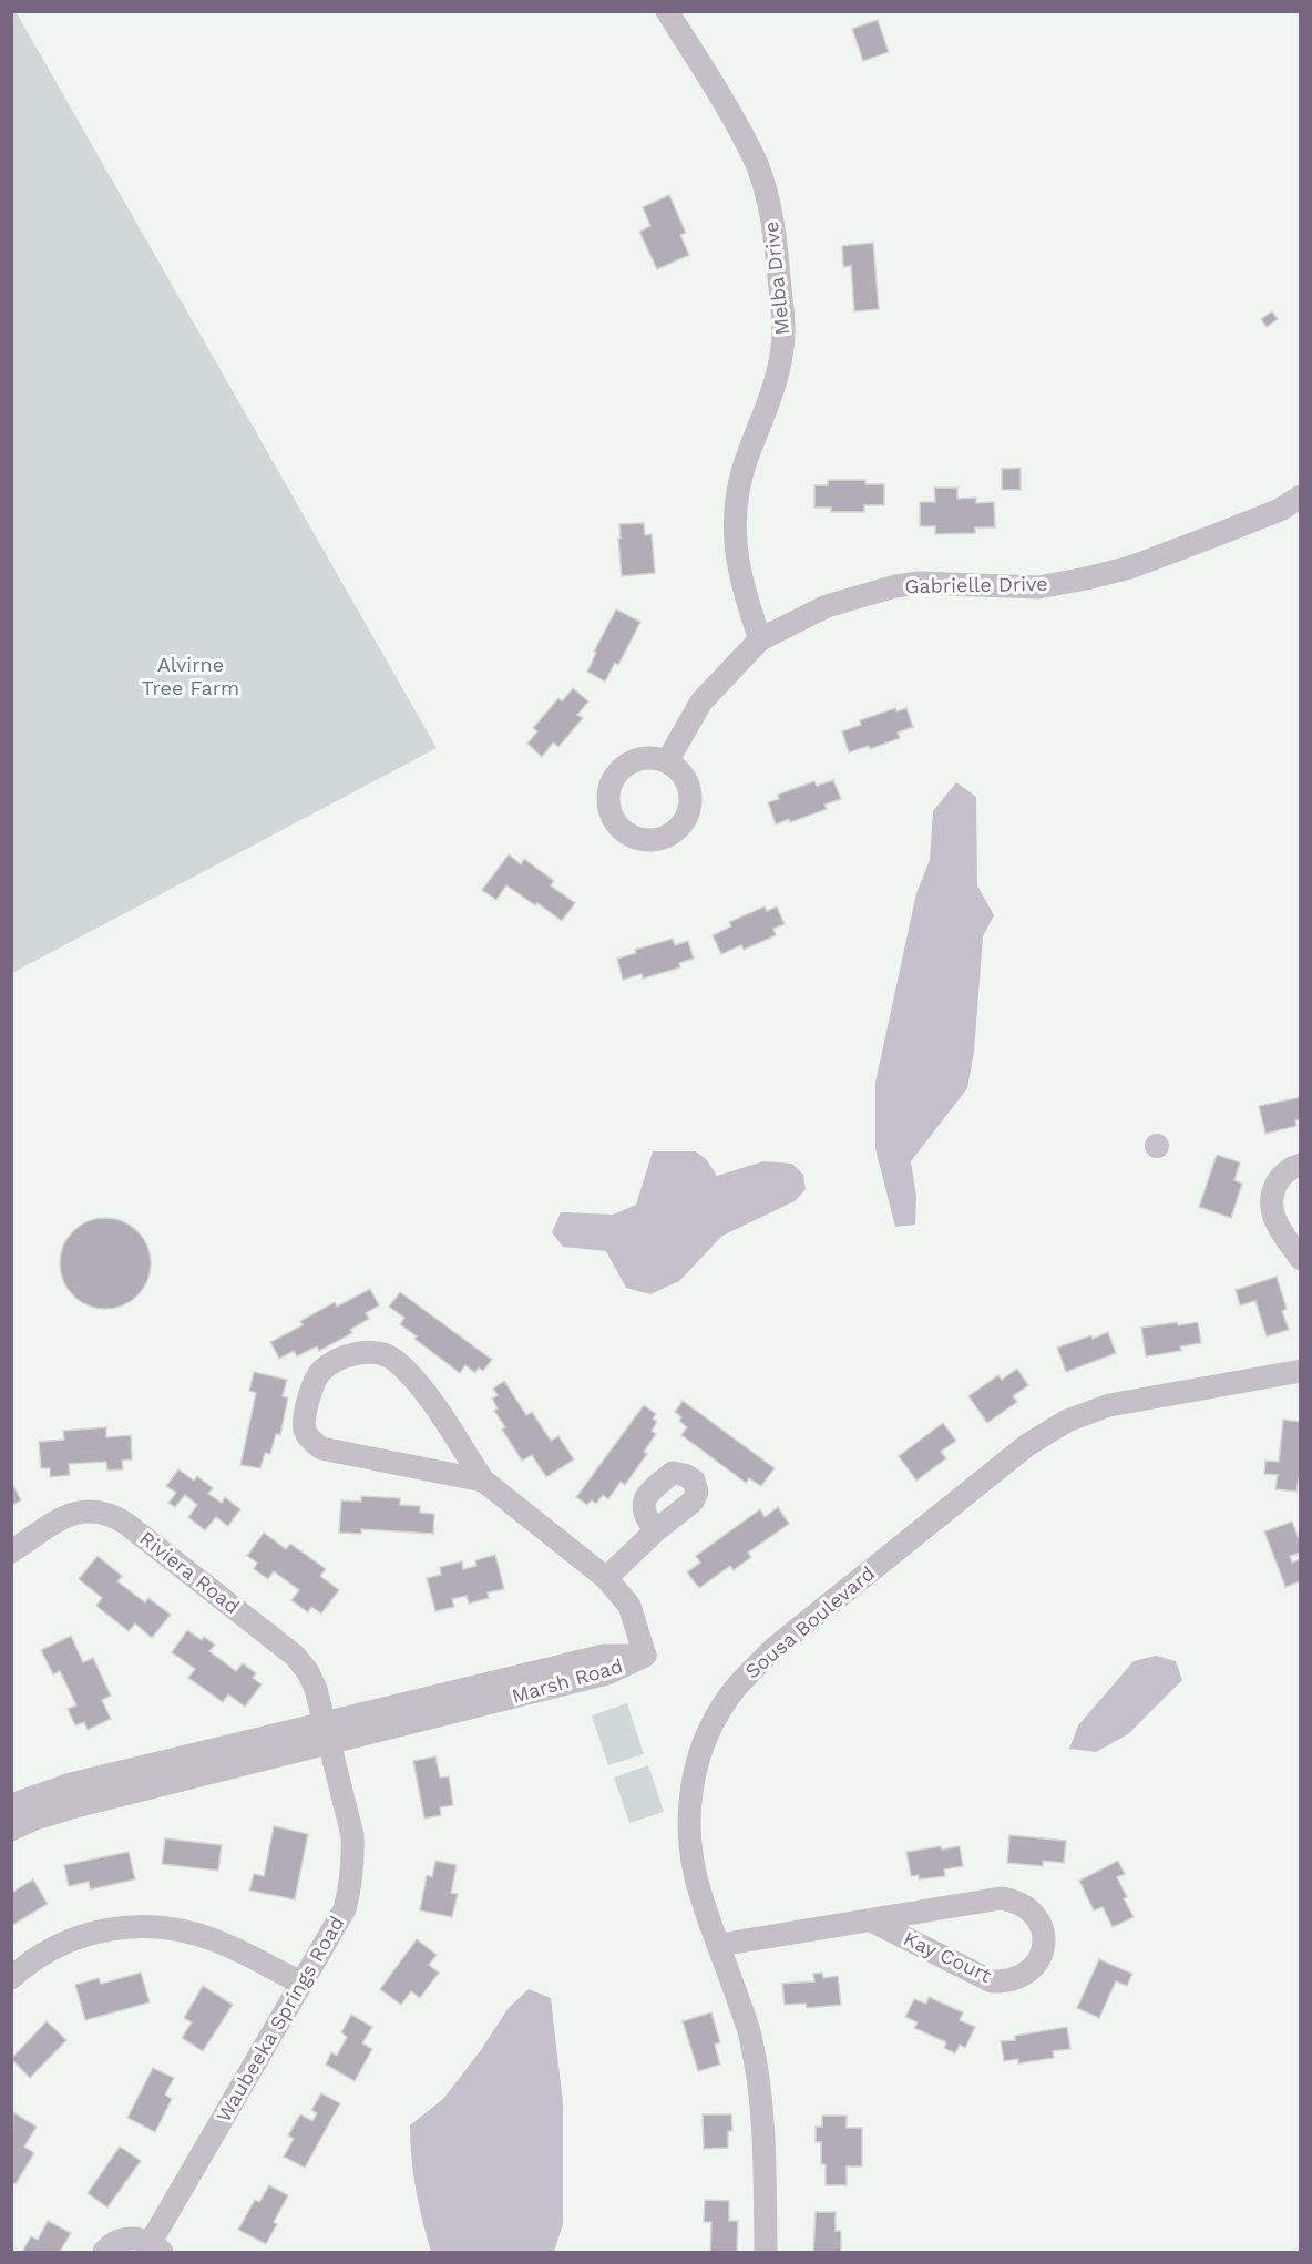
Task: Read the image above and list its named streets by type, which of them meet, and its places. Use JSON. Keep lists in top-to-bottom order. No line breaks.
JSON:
{"streets":{"street":["Melba Drive","Gabrielle Drive","Riviera Road","Sousa Boulevard","Marsh Road","Kay Court","Waubeeka Springs Road"]},"crossings":[["Melba Drive","Gabrielle Drive"],["Riviera Road","Marsh Road"],["Riviera Road","Waubeeka Springs Road"],["Sousa Boulevard","Kay Court"],["Marsh Road","Waubeeka Springs Road"]],"parks":["Alvirne Tree Farm"]}
